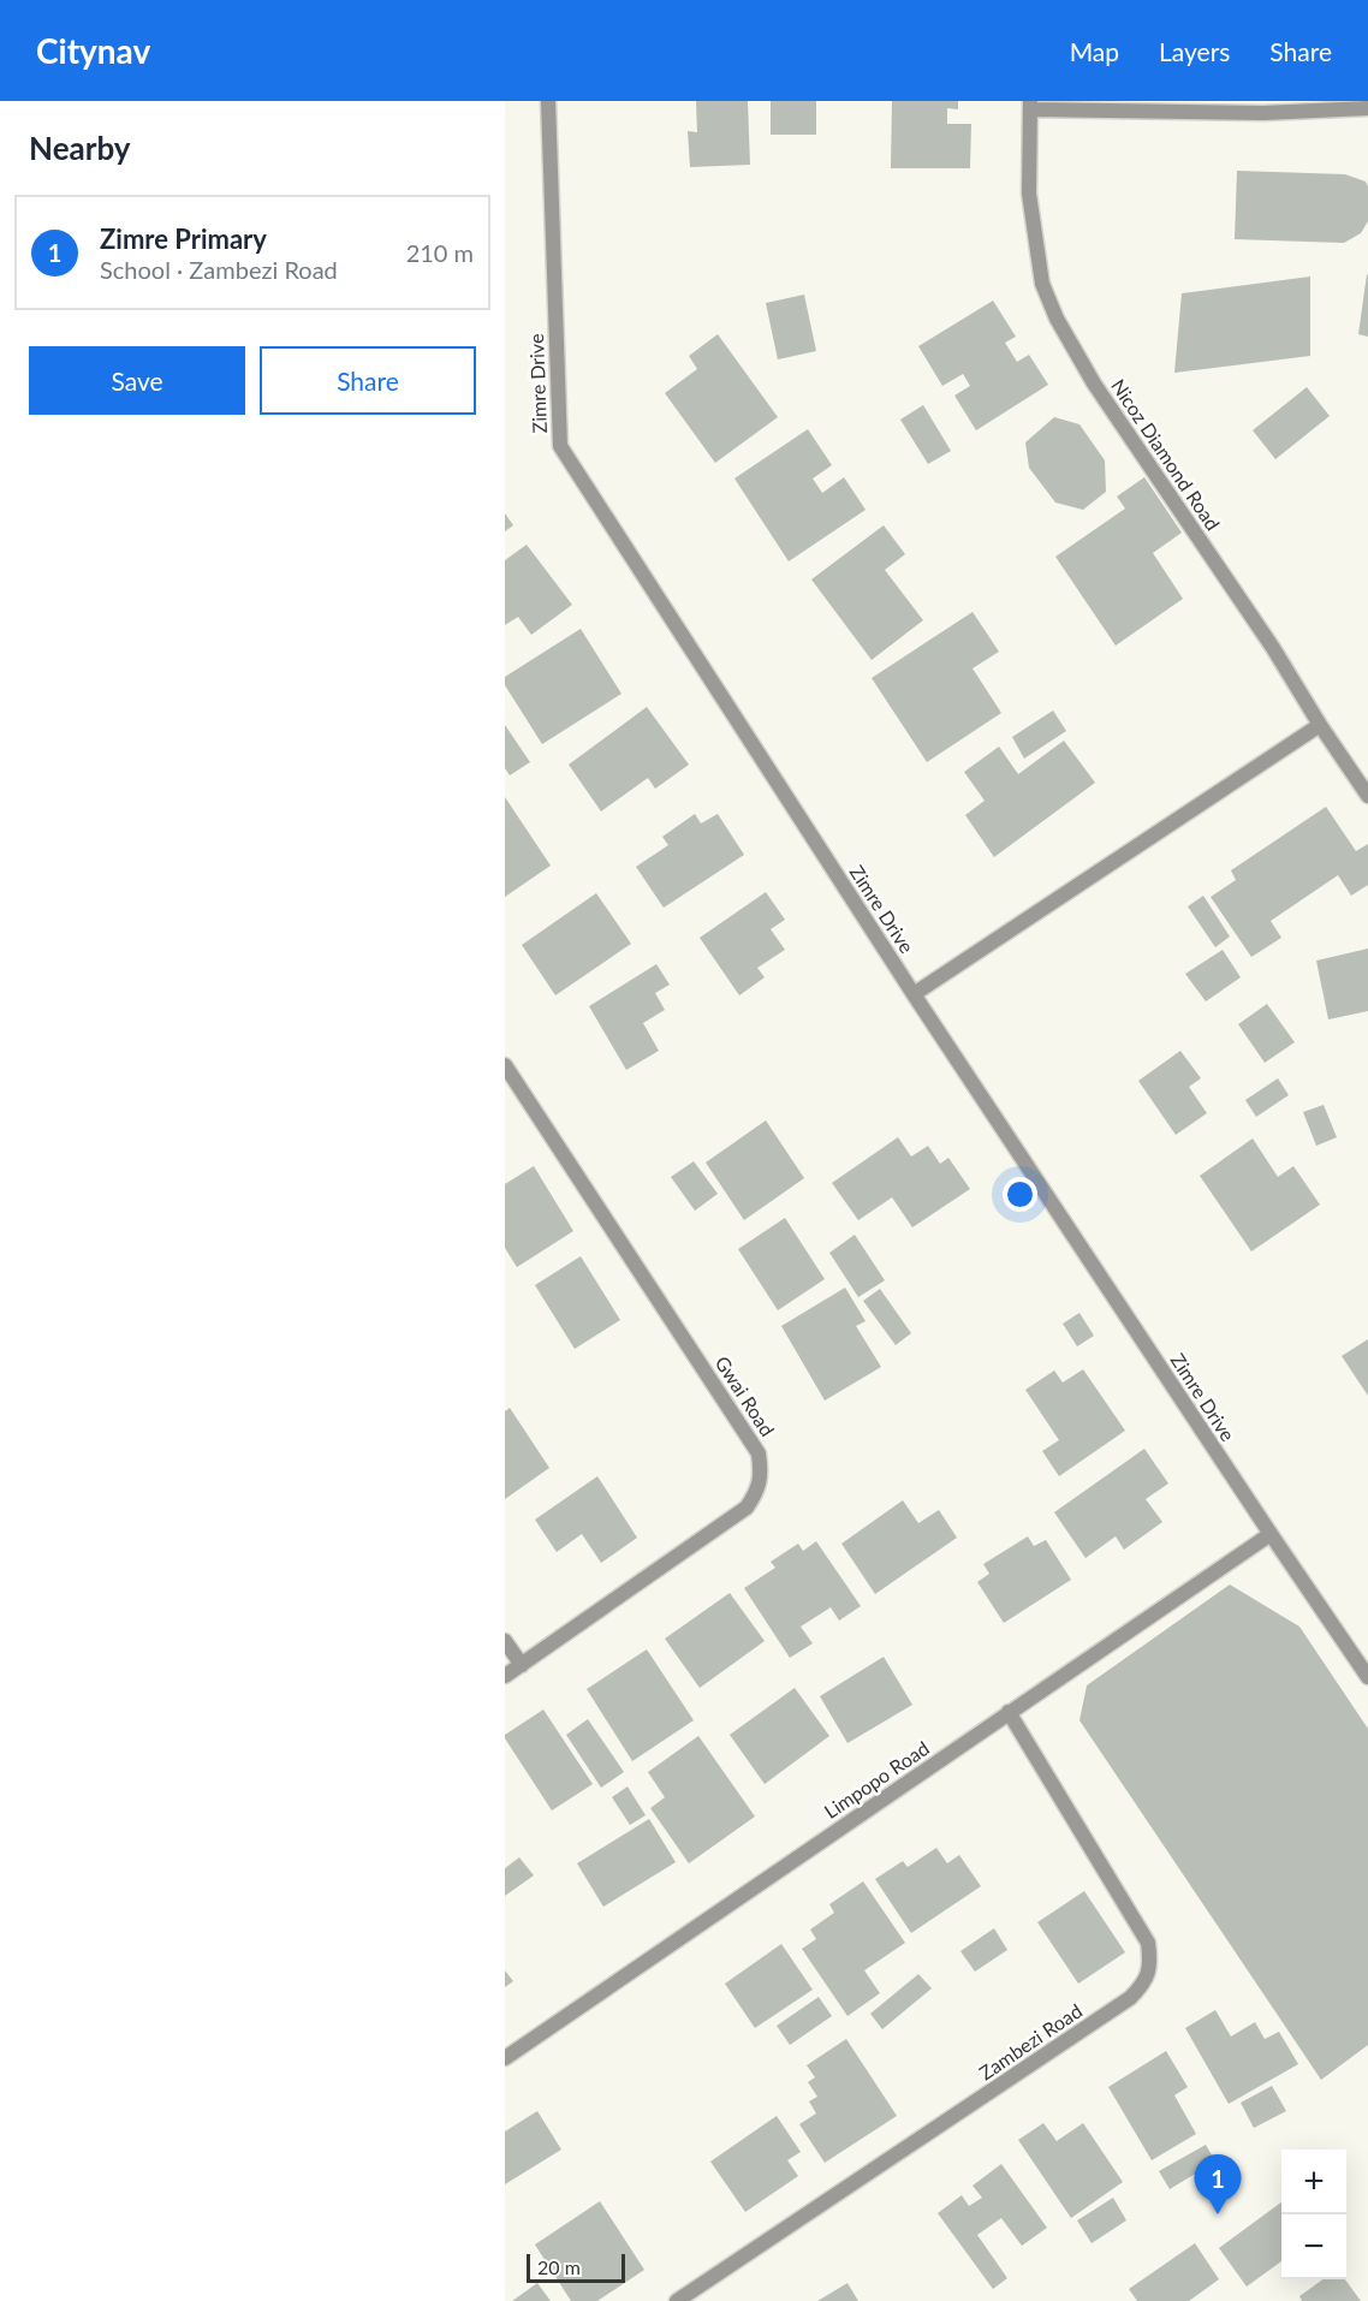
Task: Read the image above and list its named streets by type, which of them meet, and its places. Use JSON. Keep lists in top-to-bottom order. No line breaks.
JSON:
{"streets":{"street":["Zimre Drive","Nicoz Diamond Road","Gwai Road","Limpopo Road","Zambezi Road"]},"crossings":[["Zimre Drive","Limpopo Road"],["Limpopo Road","Zambezi Road"]],"scale_bar":"20 m","page":{"header":"Citynav","nav":["Map","Layers","Share"],"heading":"Nearby","list":[{"mark":"1","name":"Zimre Primary","note":"School · Zambezi Road","value":"210 m"}],"buttons":["Save","Share"],"map_buttons":["+","−"],"pins":"1","scale":"20 m"}}
